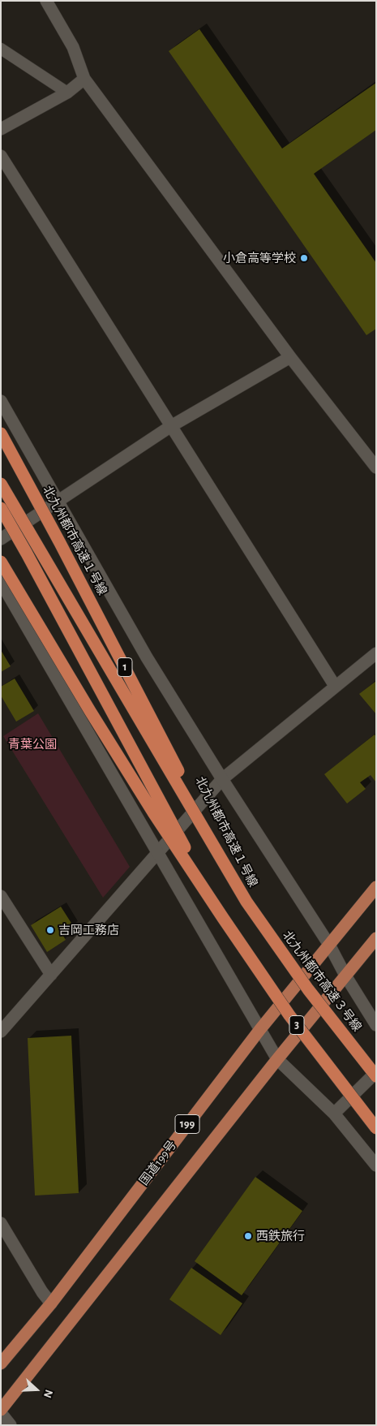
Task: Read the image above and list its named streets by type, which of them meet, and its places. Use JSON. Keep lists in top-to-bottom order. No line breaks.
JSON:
{"streets":{"highway":["北九州都市高速１号線","1","北九州都市高速３号線","3","199","国道199号"]},"crossings":[["北九州都市高速１号線","北九州都市高速３号線"]],"parks":["青葉公園"],"places":["小倉高等学校","吉岡工務店","西鉄旅行"],"north":"right"}
